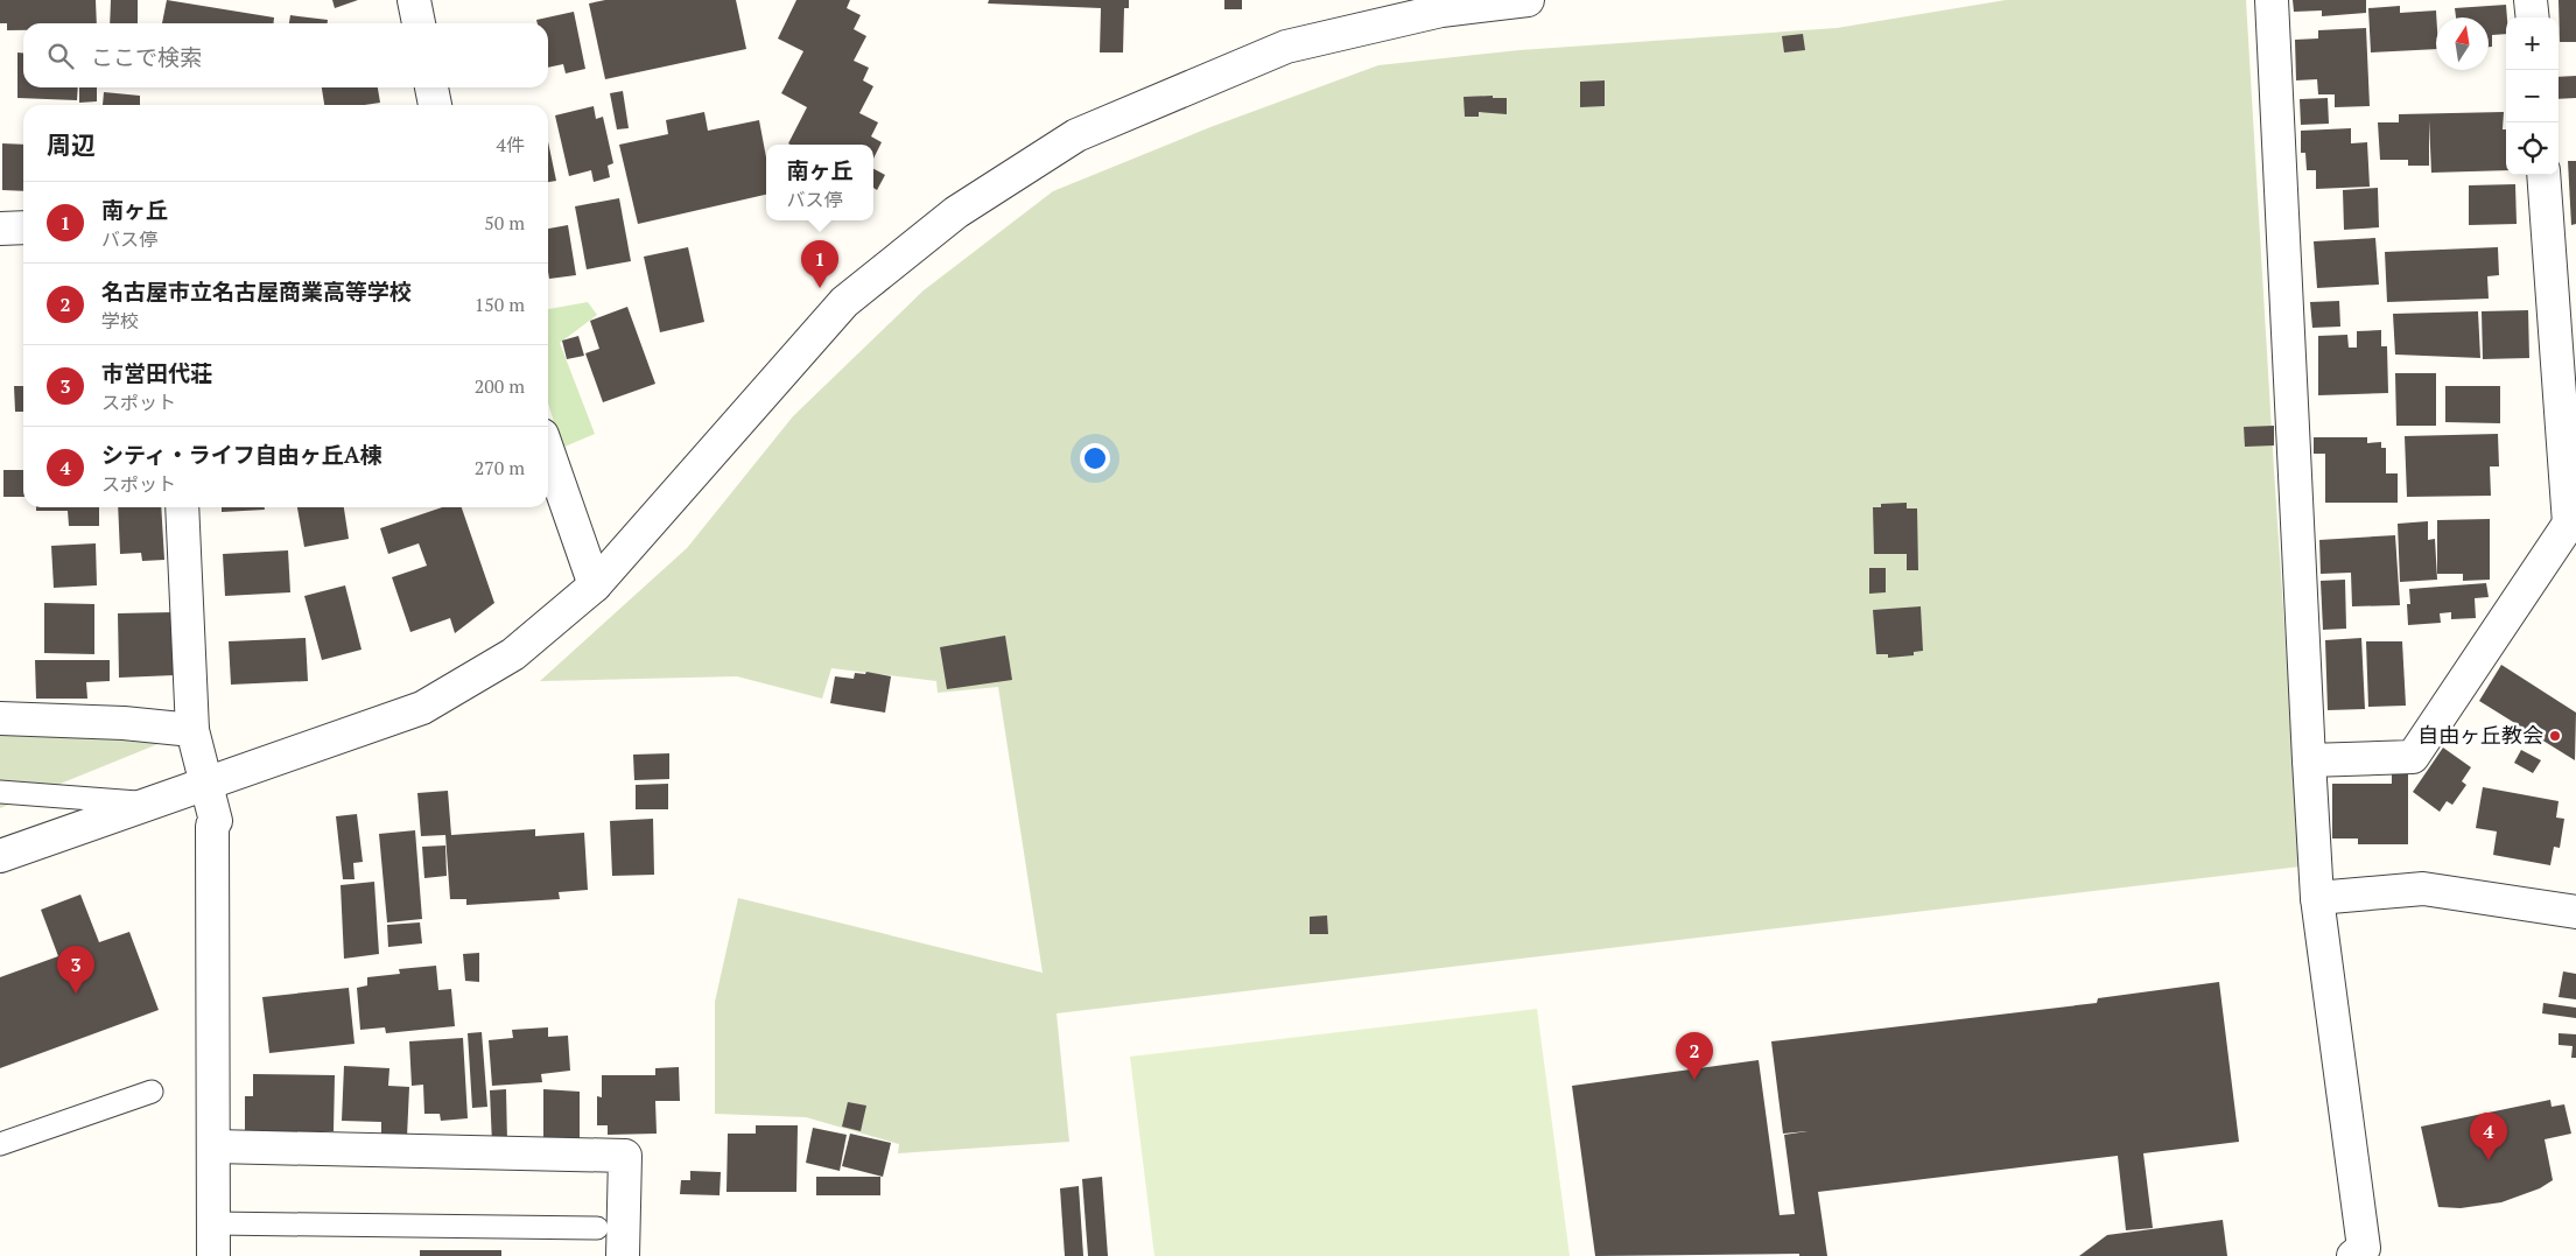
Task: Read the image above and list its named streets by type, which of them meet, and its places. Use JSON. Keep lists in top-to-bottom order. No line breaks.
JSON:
{"places":["自由ヶ丘教会"],"north":"top","page":{"map_buttons":["+","−"],"search":"ここで検索","heading":["周辺","4件"],"popup":["南ヶ丘","バス停"],"list":[{"mark":"1","name":"南ヶ丘","note":"バス停","value":"50 m"},{"mark":"2","name":"名古屋市立名古屋商業高等学校","note":"学校","value":"150 m"},{"mark":"3","name":"市営田代荘","note":"スポット","value":"200 m"},{"mark":"4","name":"シティ・ライフ自由ヶ丘A棟","note":"スポット","value":"270 m"}],"pins":["1","3","2","4"]}}
